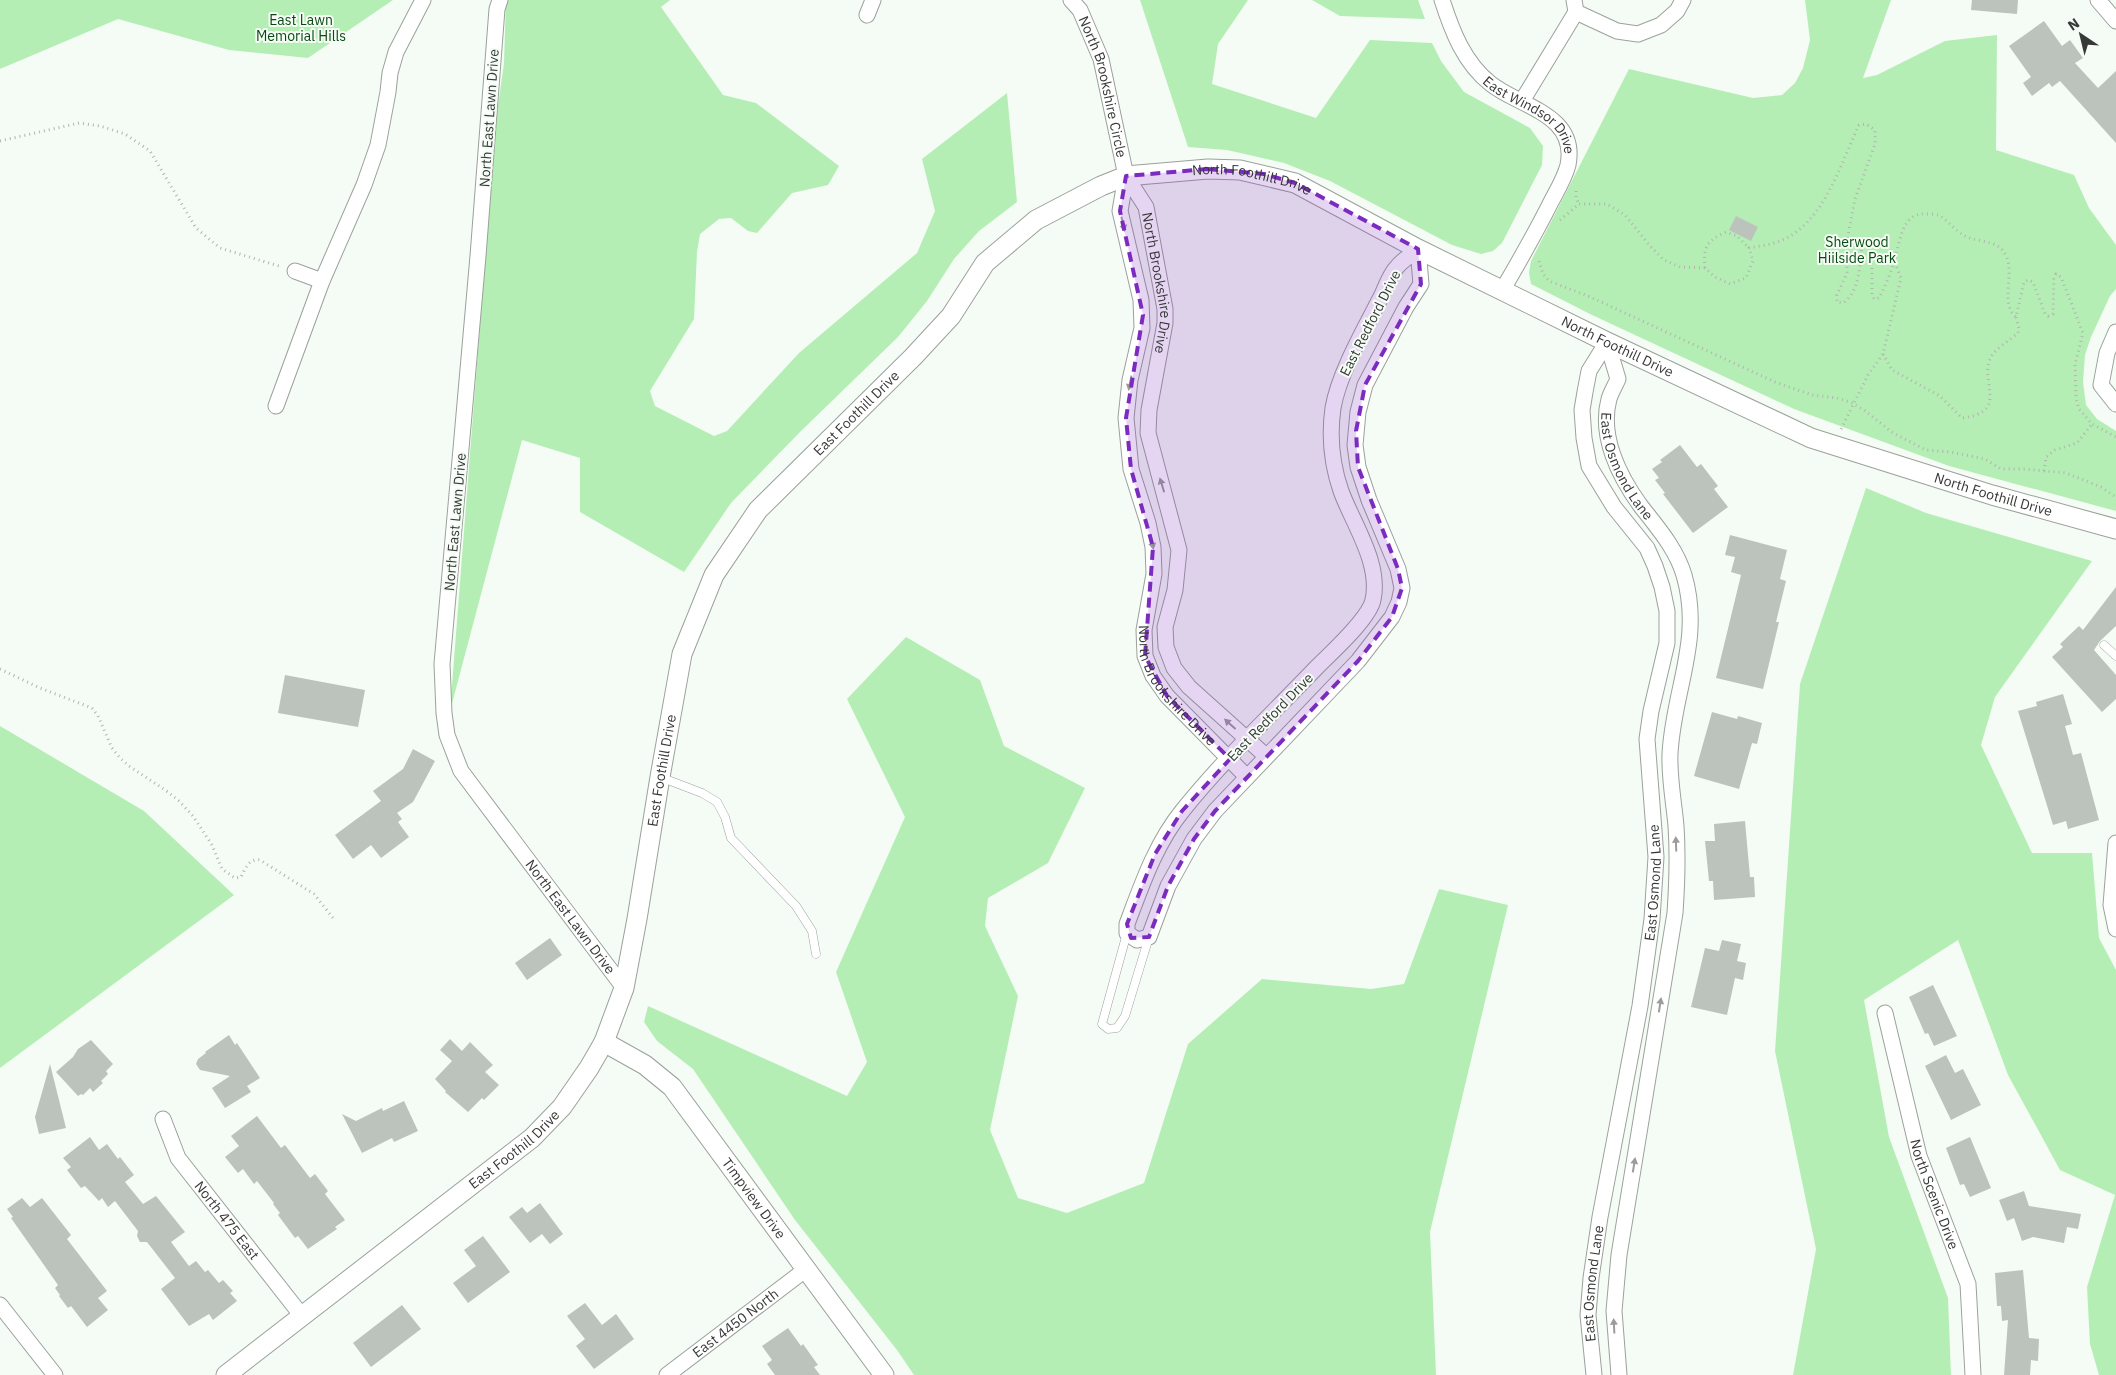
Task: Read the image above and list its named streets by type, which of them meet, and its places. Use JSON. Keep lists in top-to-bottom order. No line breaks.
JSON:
{"streets":{"street":["North Brookshire Circle","East Windsor Drive","North East Lawn Drive","North Foothill Drive","North Brookshire Drive","East Redford Drive","East Foothill Drive","East Osmond Lane","North Scenic Drive","Timpview Drive","North 475 East","East 4450 North"]},"crossings":[["North Brookshire Circle","North Foothill Drive"],["North Brookshire Circle","North Brookshire Drive"],["North Brookshire Circle","East Foothill Drive"],["East Windsor Drive","North Foothill Drive"],["North East Lawn Drive","East Foothill Drive"],["North Foothill Drive","North Brookshire Drive"],["North Foothill Drive","East Redford Drive"],["North Foothill Drive","East Foothill Drive"],["North Foothill Drive","East Osmond Lane"],["North Brookshire Drive","East Redford Drive"],["North Brookshire Drive","East Foothill Drive"],["East Foothill Drive","Timpview Drive"],["East Foothill Drive","North 475 East"],["Timpview Drive","East 4450 North"]],"parks":["East Lawn Memorial Hills","Sherwood Hiilside Park"],"north":"top left"}
